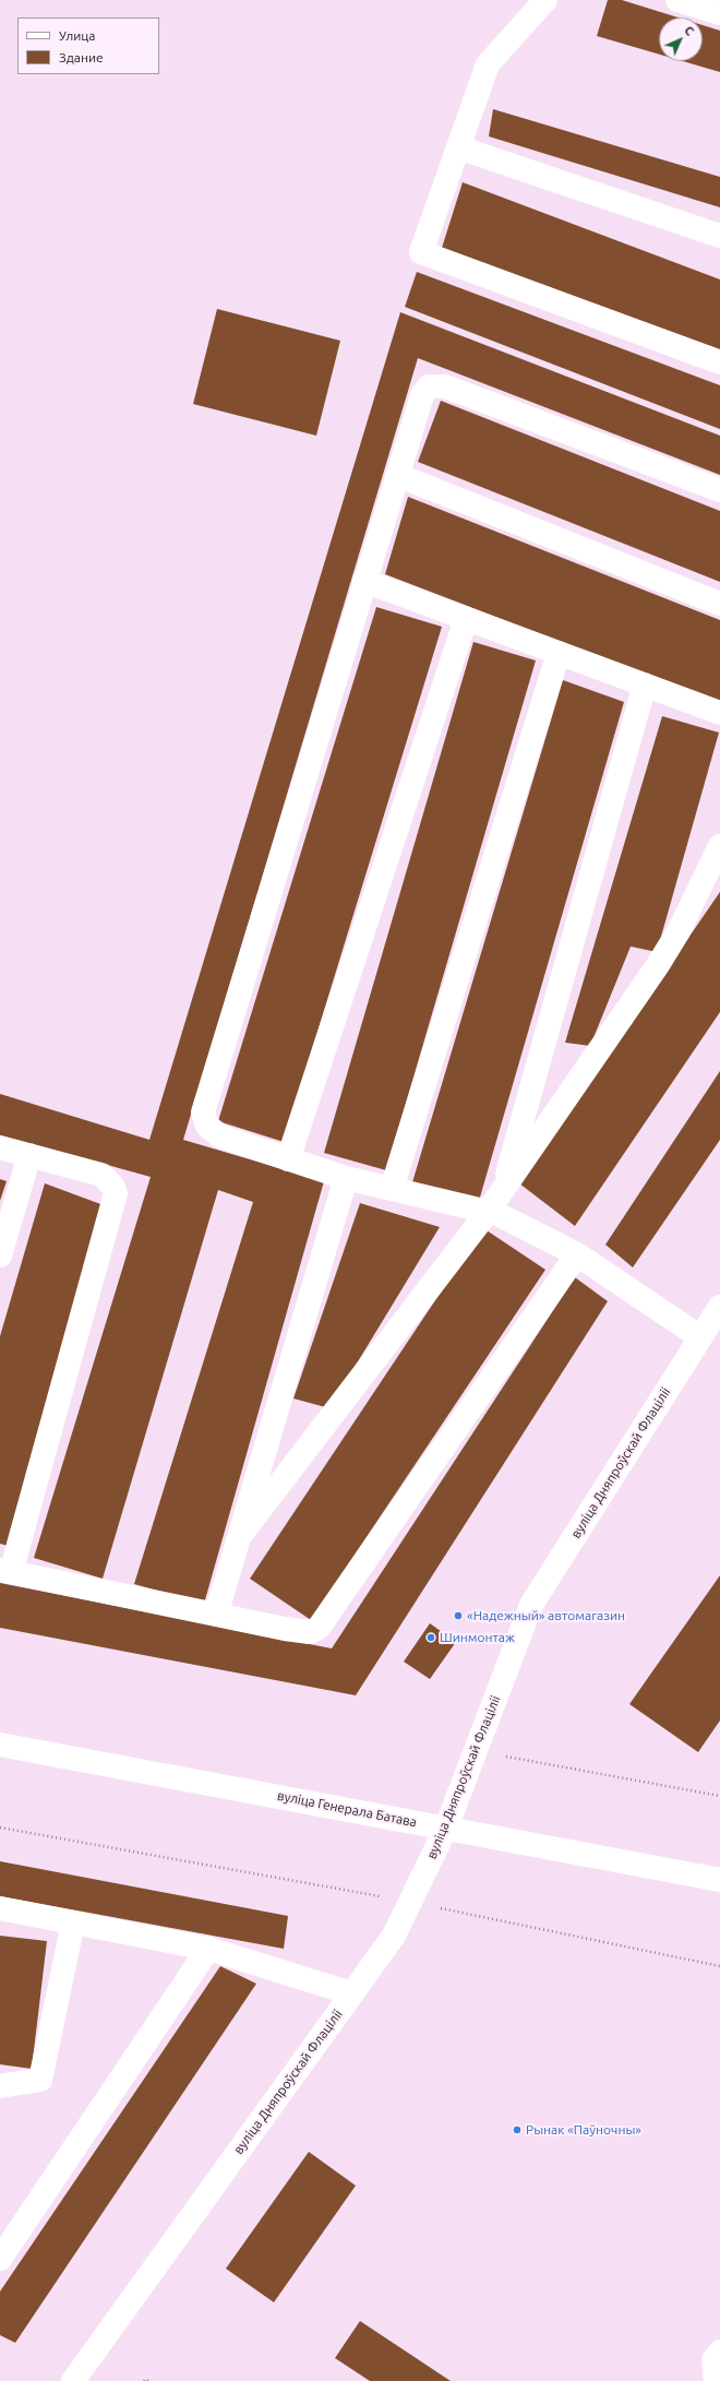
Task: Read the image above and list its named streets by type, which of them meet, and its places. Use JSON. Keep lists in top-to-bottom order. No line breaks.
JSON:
{"streets":{"street":["вуліца Дняпроўскай Флаціліі","вуліца Генерала Батава"]},"crossings":[["вуліца Дняпроўскай Флаціліі","вуліца Генерала Батава"]],"places":["«Надежный» автомагазин","Шинмонтаж","Рынак «Паўночны»"],"legend":["Улица","Здание"],"north":"top right"}
